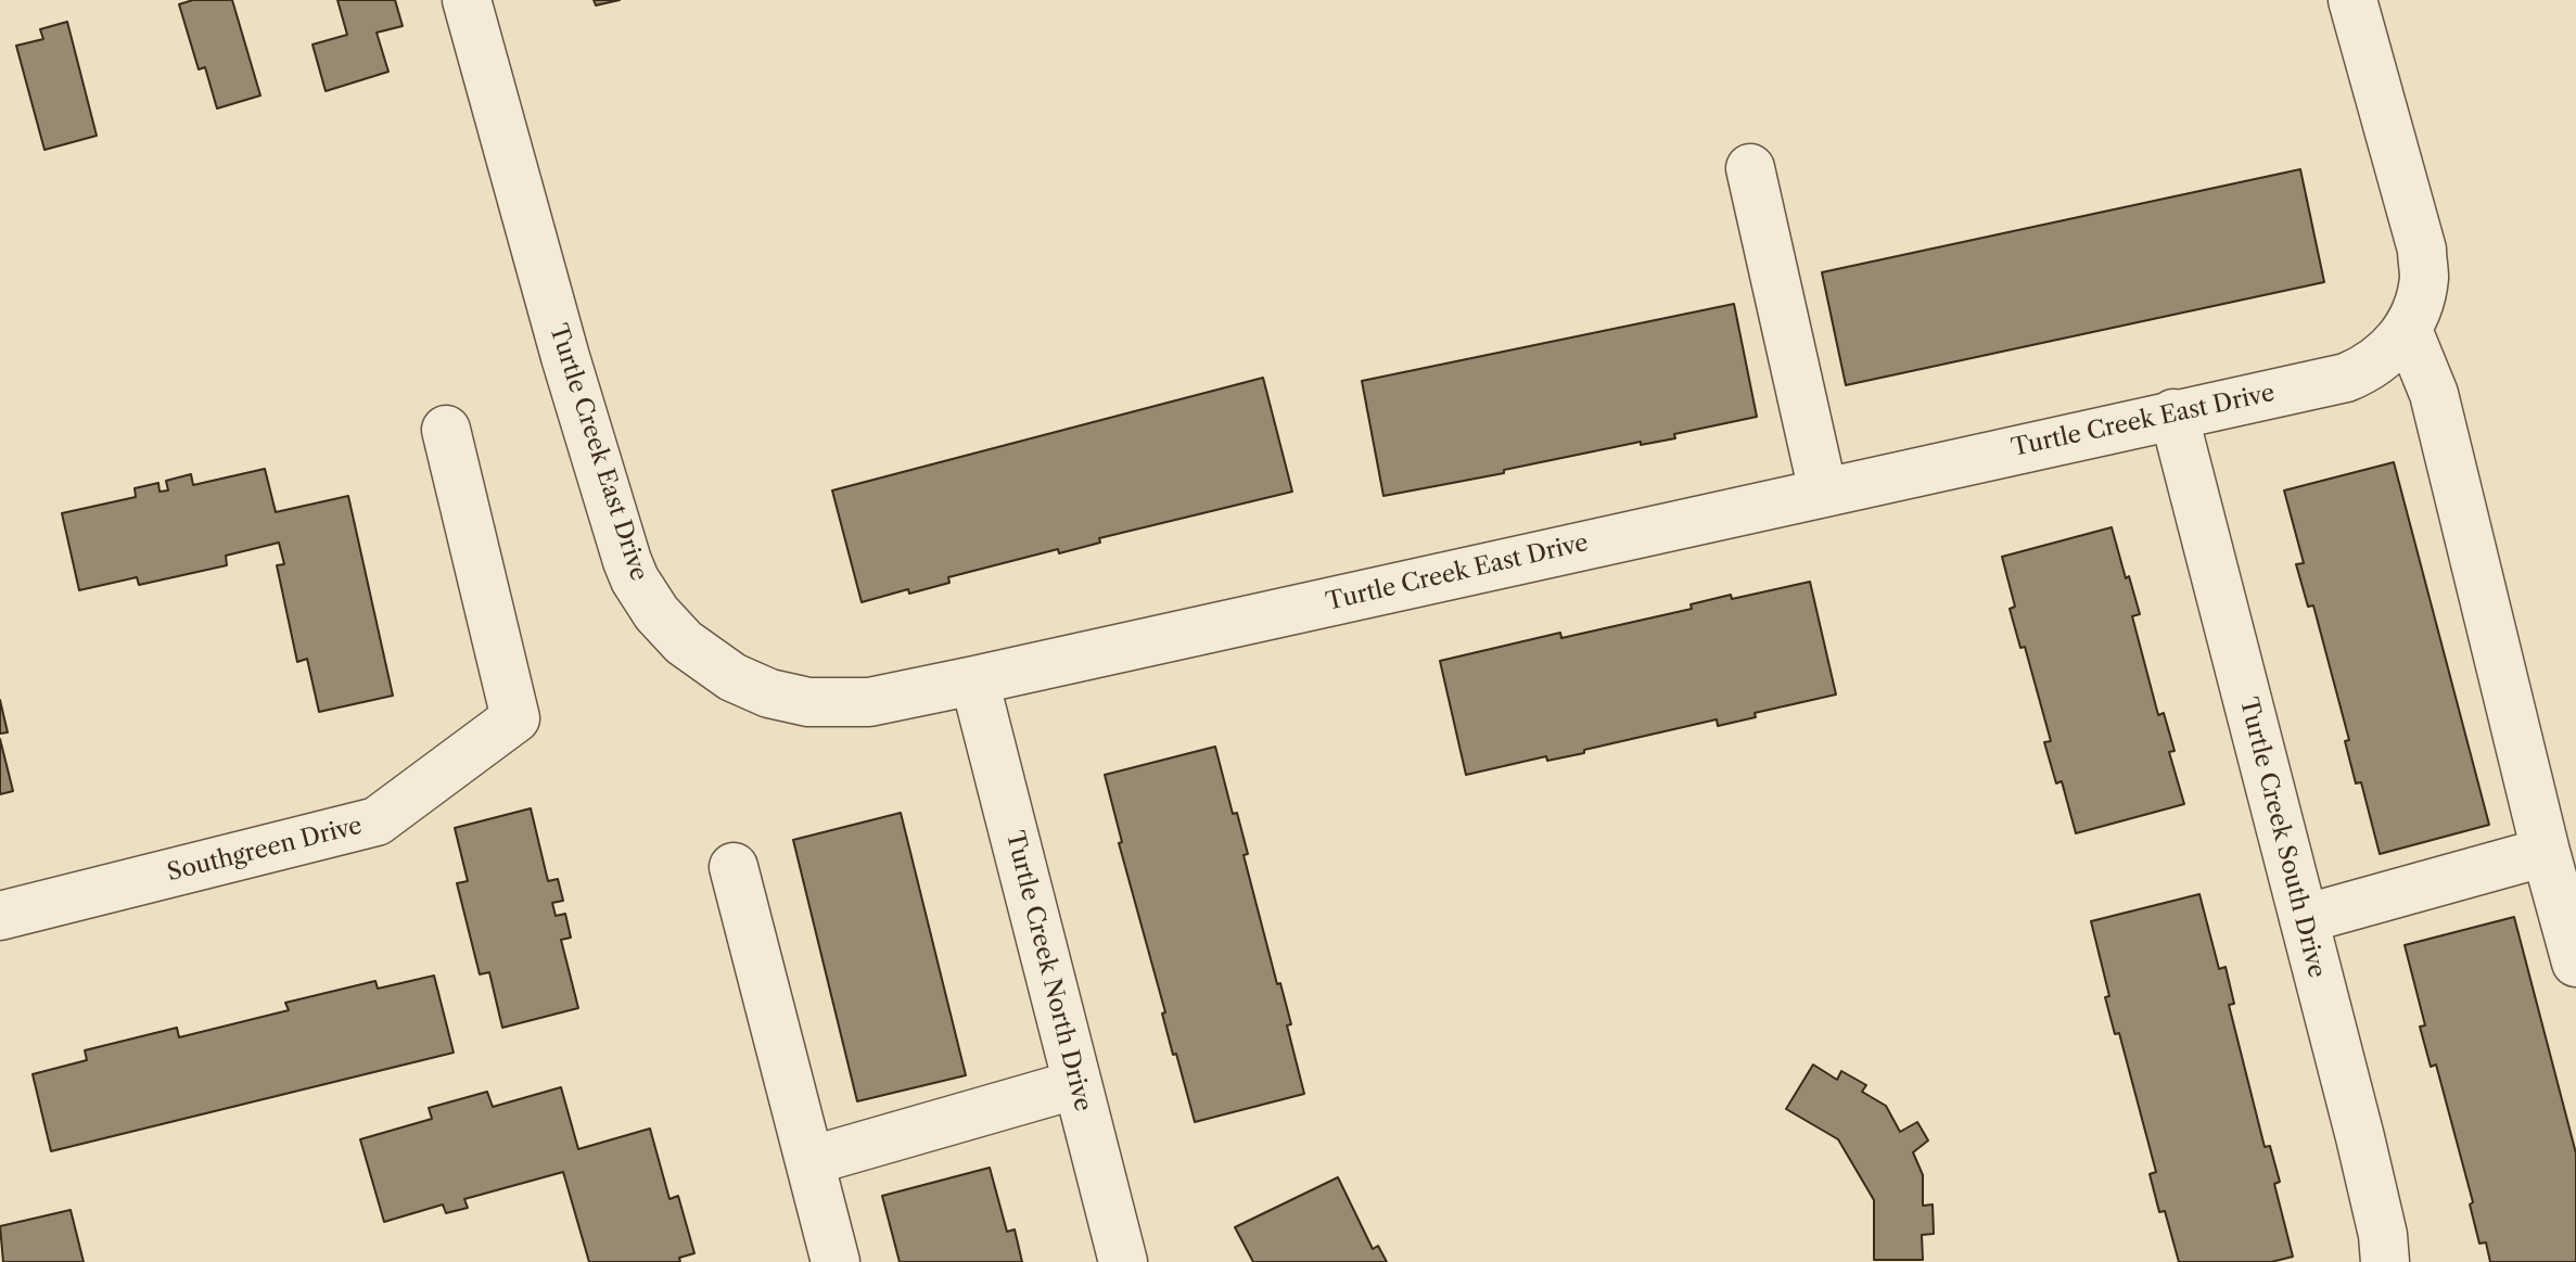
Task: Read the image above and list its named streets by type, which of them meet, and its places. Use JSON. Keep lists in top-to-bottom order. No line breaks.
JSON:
{"streets":{"street":["Turtle Creek East Drive","Turtle Creek South Drive","Southgreen Drive","Turtle Creek North Drive"]},"crossings":[["Turtle Creek East Drive","Turtle Creek South Drive"],["Turtle Creek East Drive","Turtle Creek North Drive"]]}
